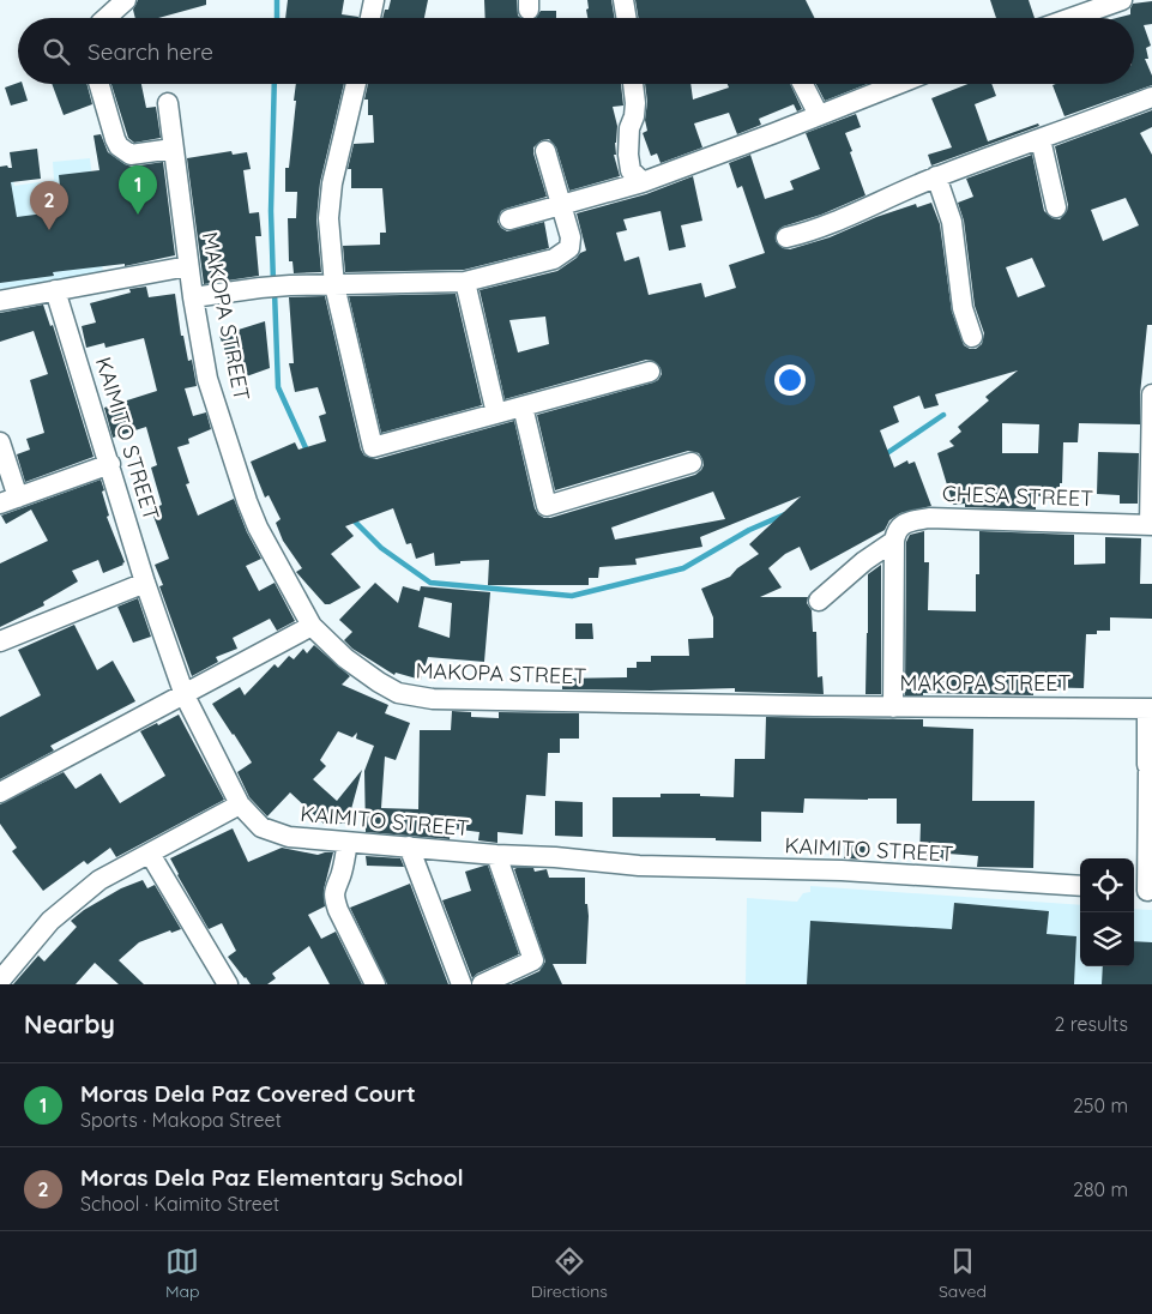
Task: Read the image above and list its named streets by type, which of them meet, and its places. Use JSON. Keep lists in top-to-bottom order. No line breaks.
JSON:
{"streets":{"street":["MAKOPA STREET","KAIMITO STREET","CHESA STREET"]},"page":{"search":"Search here","pins":["1","2"],"heading":["Nearby","2 results"],"list":[{"mark":"1","name":"Moras Dela Paz Covered Court","note":"Sports · Makopa Street","value":"250 m"},{"mark":"2","name":"Moras Dela Paz Elementary School","note":"School · Kaimito Street","value":"280 m"}],"nav":["Map","Directions","Saved"]}}
